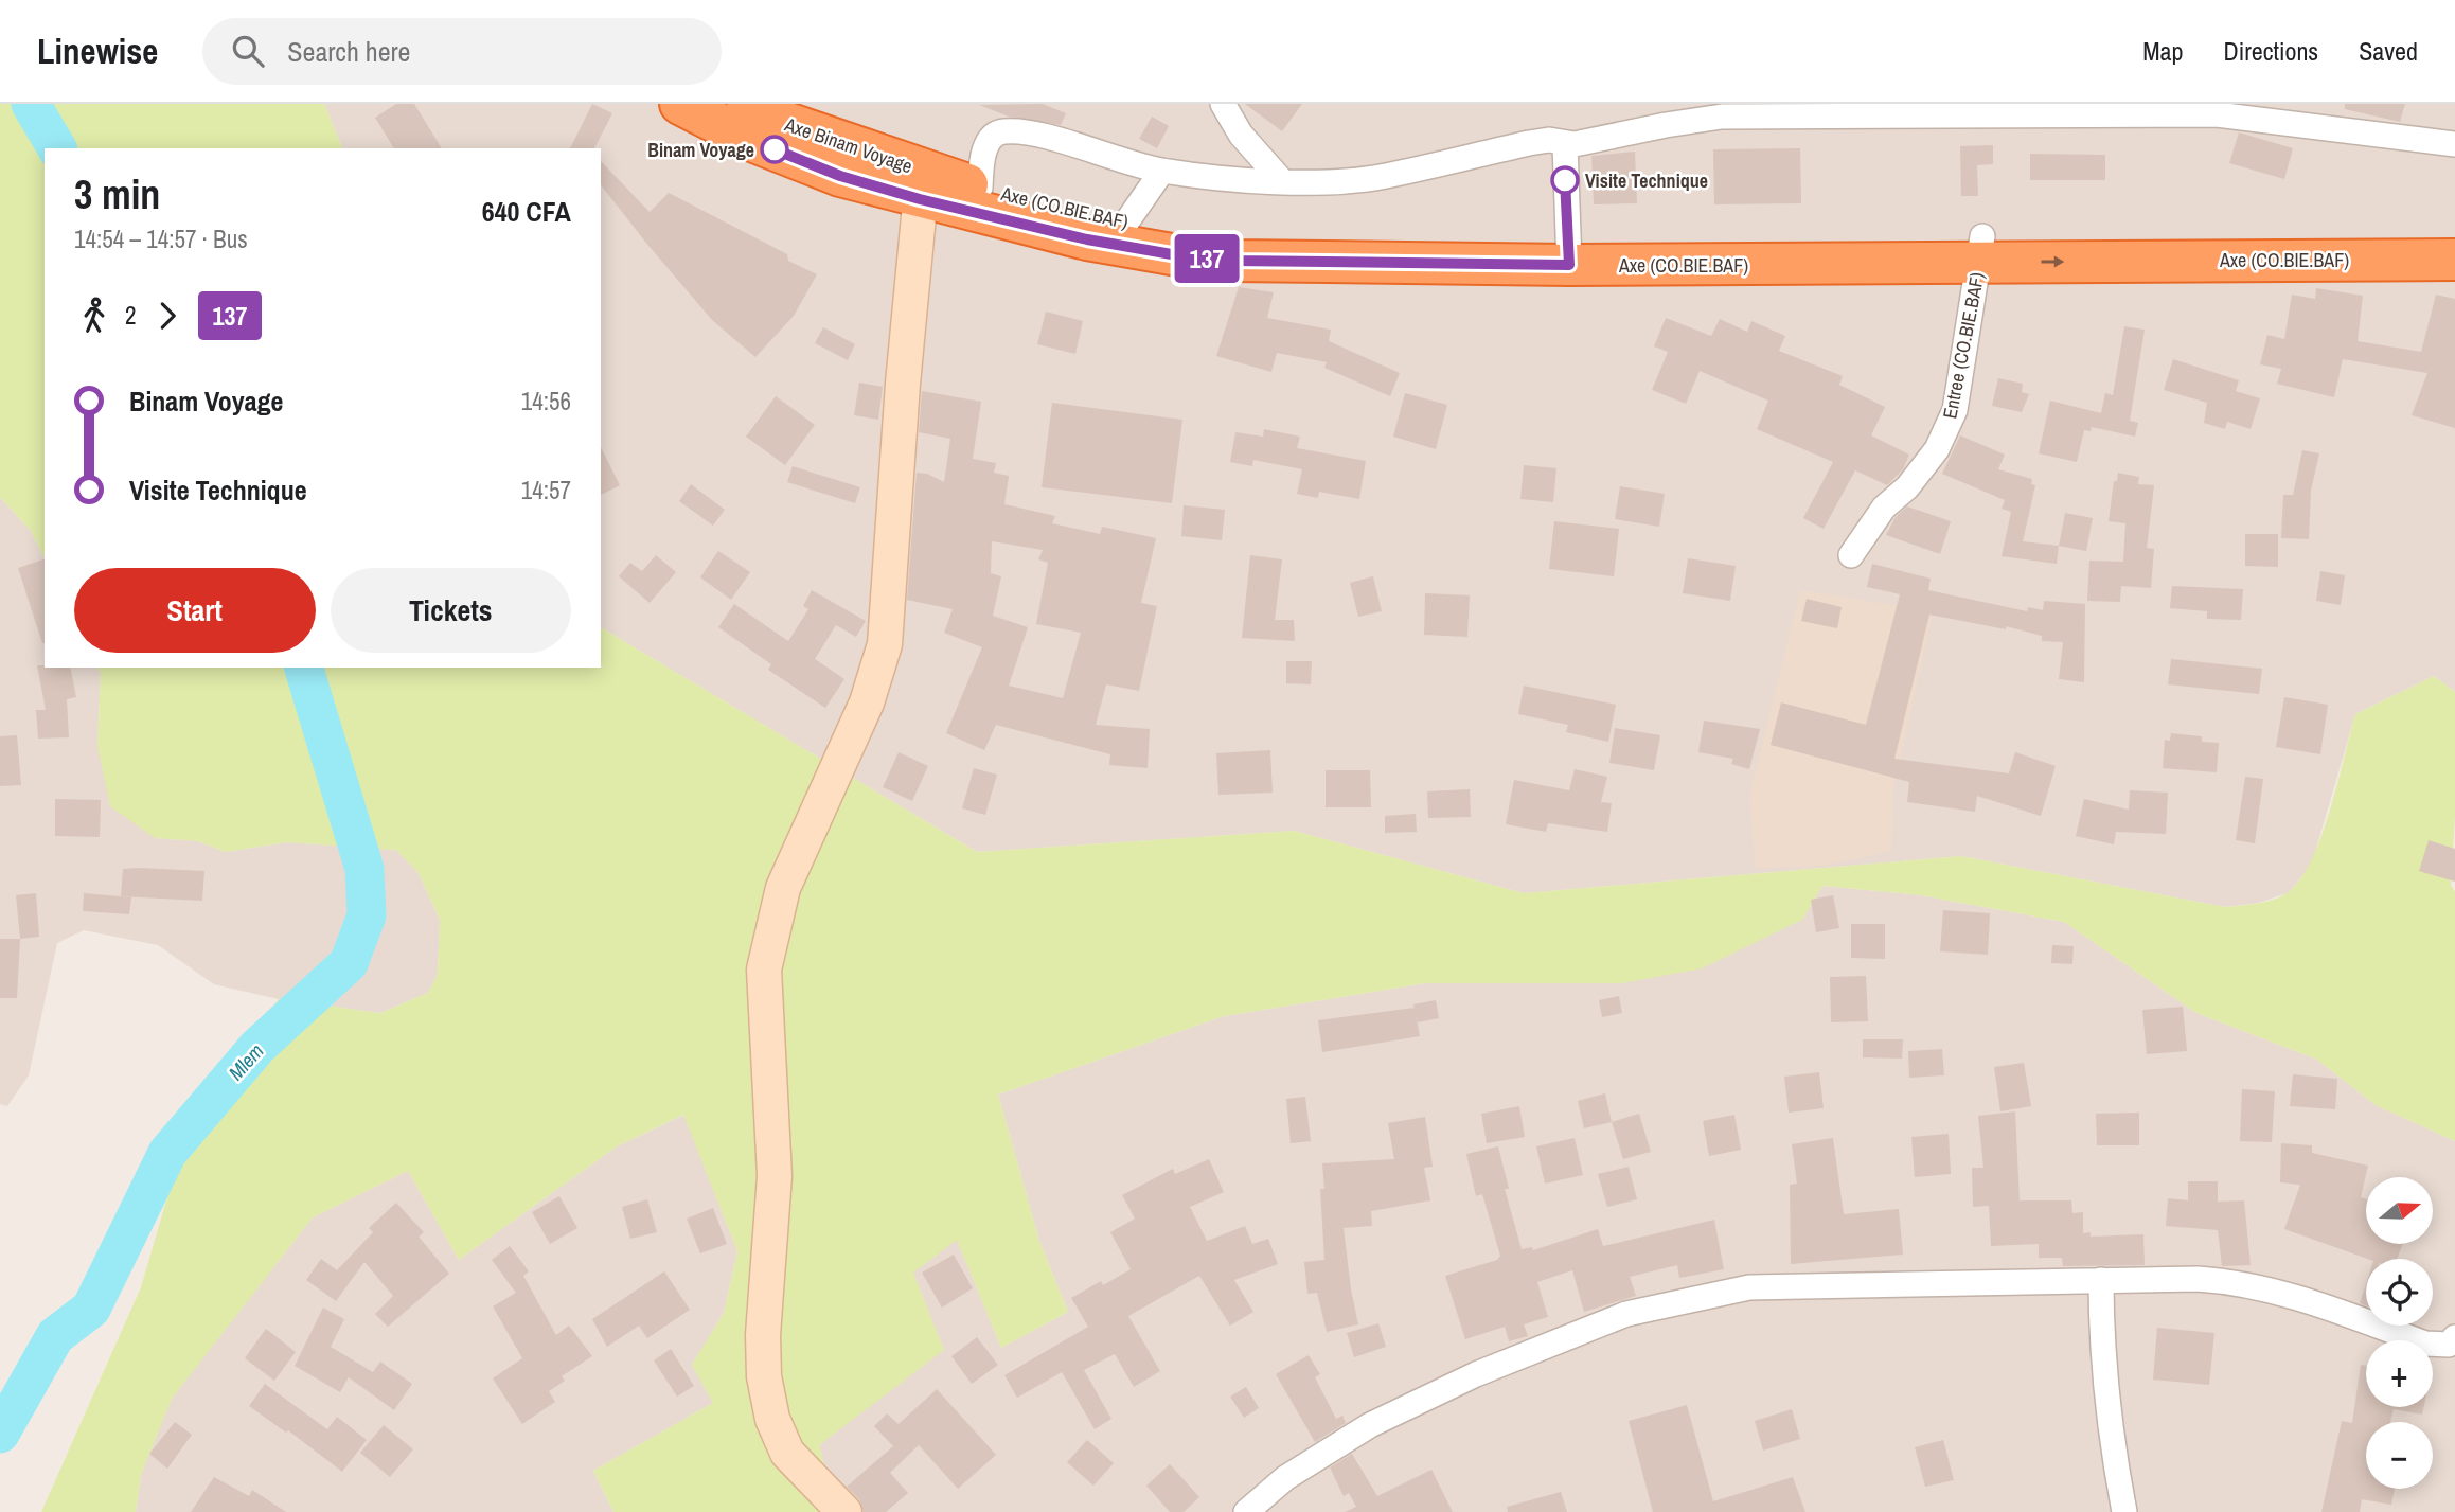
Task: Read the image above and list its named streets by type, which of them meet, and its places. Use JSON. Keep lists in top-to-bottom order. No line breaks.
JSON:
{"streets":{"highway":["Axe Binam Voyage","Axe (CO.BIE.BAF)"],"street":["Entree (CO.BIE.BAF)"]},"crossings":[["Axe Binam Voyage","Axe (CO.BIE.BAF)"],["Axe (CO.BIE.BAF)","Entree (CO.BIE.BAF)"]],"water":["Mlem"],"places":["Binam Voyage","Visite Technique"],"lines":["bus line 137"],"north":"right","page":{"header":"Linewise","search":"Search here","nav":["Map","Directions","Saved"],"on_map":"137","heading":["3 min","14:54 – 14:57 · Bus","640 CFA"],"legs":["2","137"],"list":[{"name":"Binam Voyage","value":"14:56"},{"name":"Visite Technique","value":"14:57"}],"buttons":["Start","Tickets"],"map_buttons":["+","−"]}}
